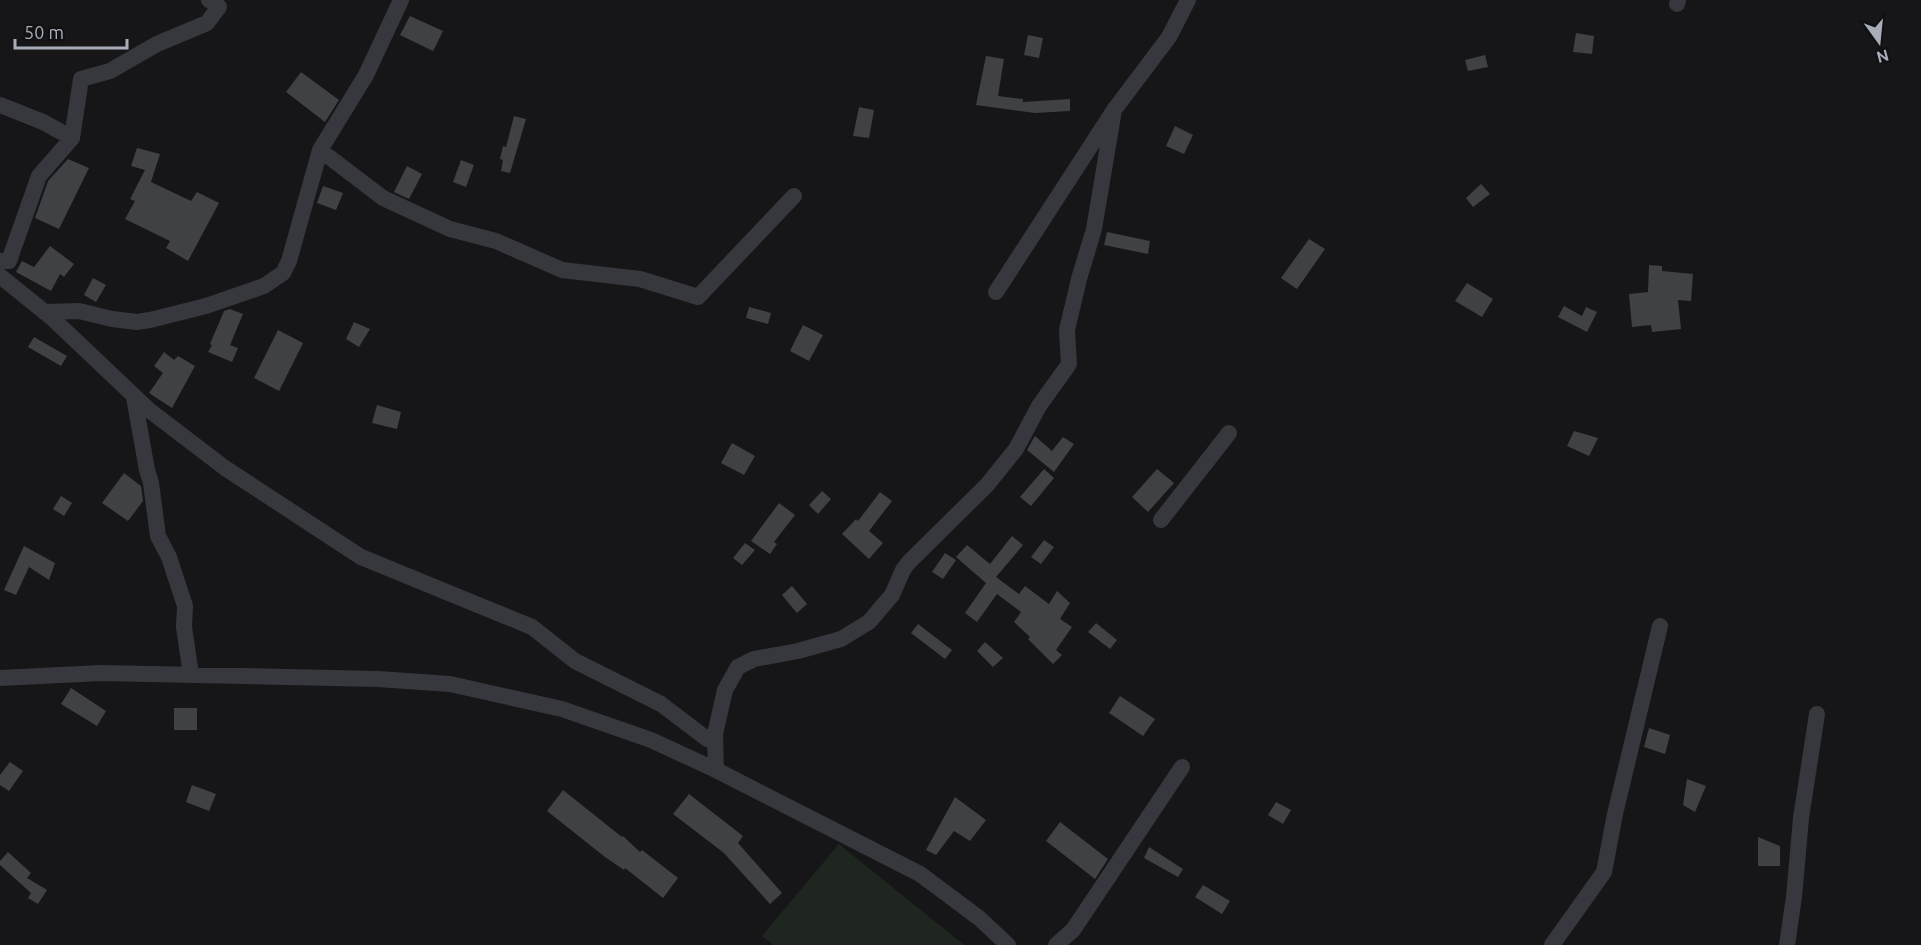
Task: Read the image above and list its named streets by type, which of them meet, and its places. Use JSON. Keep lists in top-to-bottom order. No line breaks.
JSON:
{"scale_bar":"50 m","north":"bottom"}
